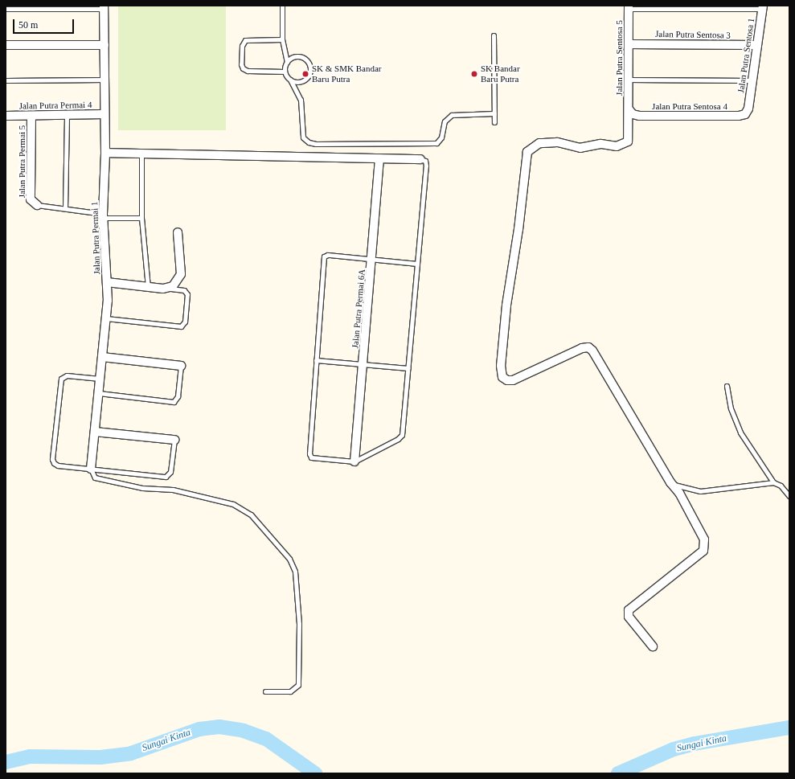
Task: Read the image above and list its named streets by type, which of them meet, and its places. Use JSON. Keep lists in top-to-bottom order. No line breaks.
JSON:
{"streets":{"street":["Jalan Putra Sentosa 3","Jalan Putra Sentosa 1","Jalan Putra Sentosa 5","Jalan Putra Permai 4","Jalan Putra Sentosa 4","Jalan Putra Permai 5","Jalan Putra Permai 1","Jalan Putra Permai 6A"]},"crossings":[["Jalan Putra Sentosa 3","Jalan Putra Sentosa 1"],["Jalan Putra Sentosa 3","Jalan Putra Sentosa 5"],["Jalan Putra Sentosa 1","Jalan Putra Sentosa 4"],["Jalan Putra Sentosa 5","Jalan Putra Sentosa 4"],["Jalan Putra Permai 4","Jalan Putra Permai 5"],["Jalan Putra Permai 4","Jalan Putra Permai 1"]],"water":["Sungai Kinta"],"places":["SK & SMK Bandar Baru Putra","SK Bandar Baru Putra"],"scale_bar":"50 m"}
